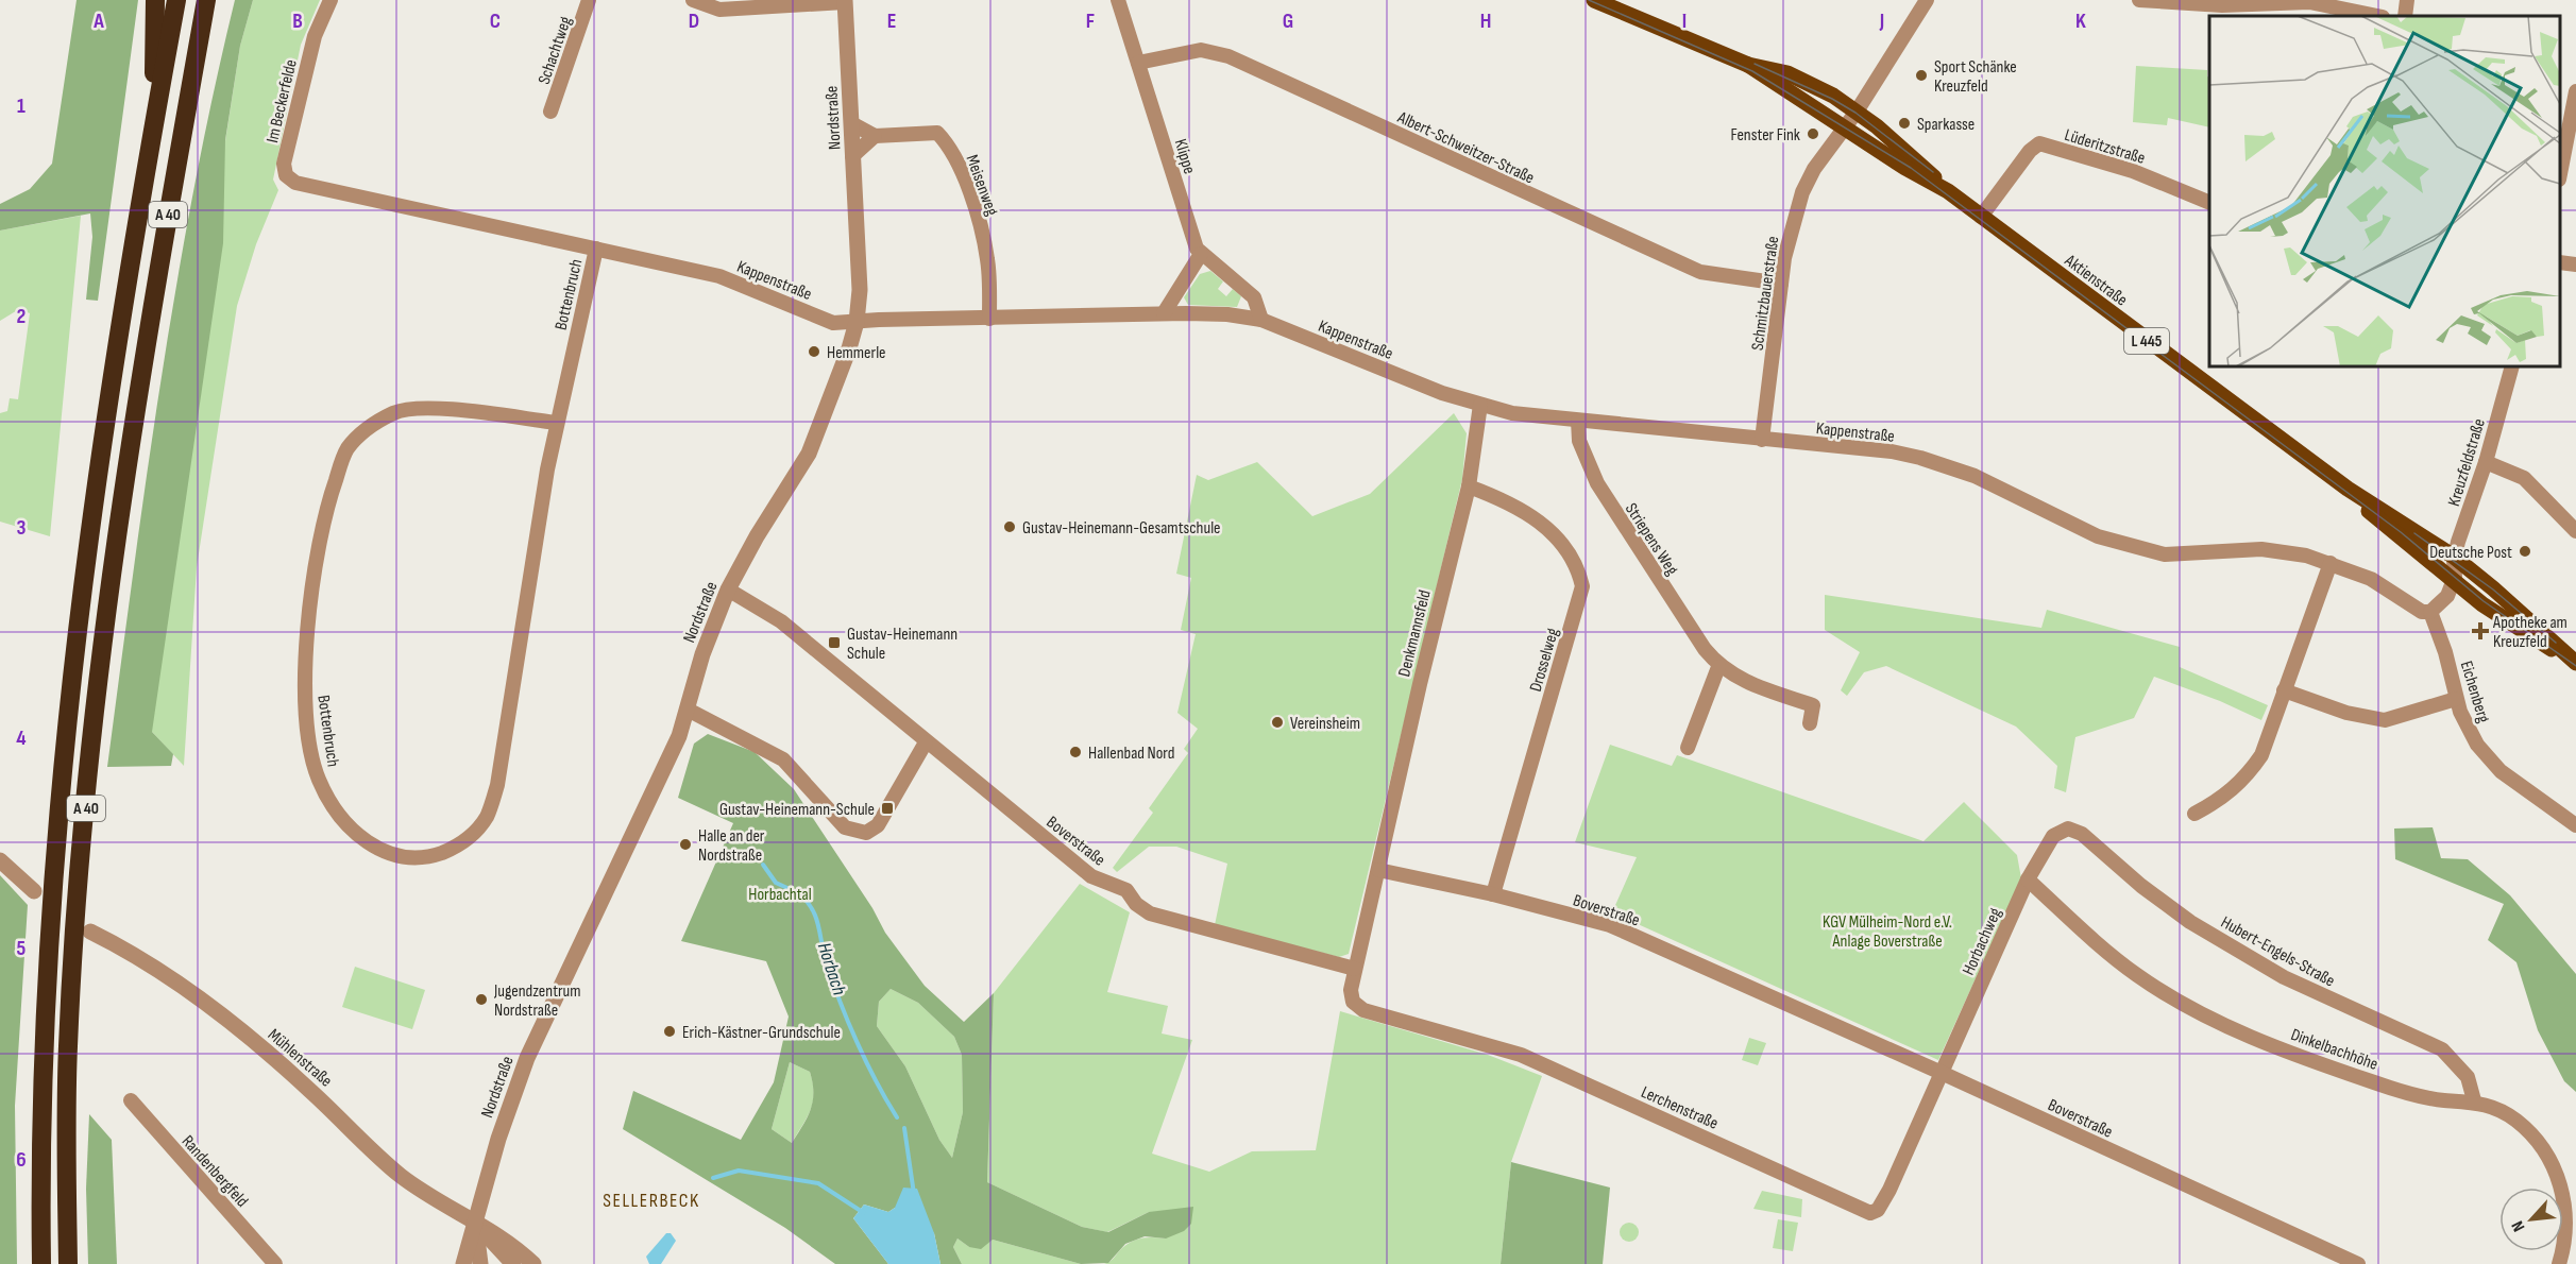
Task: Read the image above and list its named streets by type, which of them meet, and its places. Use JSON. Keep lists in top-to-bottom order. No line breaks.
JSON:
{"streets":{"highway":["A 40"],"main road":["Aktienstraße","L 445"],"street":["Schachtweg","Im Beckerfelde","Nordstraße","Lüderitzstraße","Albert-Schweitzer-Straße","Klippe","Meisenweg","Kappenstraße","Schmitzbauerstraße","Bottenbruch","Kreuzfeldstraße","Striepens Weg","Denkmannsfeld","Drosselweg","Eichenberg","Boverstraße","Horbachweg","Hubert-Engels-Straße","Dinkelbachhöhe","Mühlenstraße","Lerchenstraße","Randenbergfeld"]},"crossings":[["Im Beckerfelde","Kappenstraße"],["Nordstraße","Kappenstraße"],["Nordstraße","Boverstraße"],["Nordstraße","Mühlenstraße"],["Lüderitzstraße","Aktienstraße"],["Albert-Schweitzer-Straße","Klippe"],["Albert-Schweitzer-Straße","Schmitzbauerstraße"],["Meisenweg","Kappenstraße"],["Kappenstraße","Schmitzbauerstraße"],["Kappenstraße","Bottenbruch"],["Kappenstraße","Striepens Weg"],["Kappenstraße","Denkmannsfeld"],["Kappenstraße","Eichenberg"],["Aktienstraße","Schmitzbauerstraße"],["Aktienstraße","Kreuzfeldstraße"],["Denkmannsfeld","Drosselweg"],["Denkmannsfeld","Boverstraße"],["Drosselweg","Boverstraße"],["Boverstraße","Horbachweg"],["Boverstraße","Lerchenstraße"],["Horbachweg","Hubert-Engels-Straße"],["Horbachweg","Dinkelbachhöhe"],["Horbachweg","Lerchenstraße"],["Hubert-Engels-Straße","Dinkelbachhöhe"]],"districts":["SELLERBECK"],"water":["Horbach"],"parks":["Horbachtal","KGV Mülheim-Nord e.V. Anlage Boverstraße"],"places":{"other":["Sport Schänke Kreuzfeld","Sparkasse","Fenster Fink","Hemmerle","Gustav-Heinemann-Gesamtschule","Deutsche Post","Vereinsheim","Hallenbad Nord","Halle an der Nordstraße","Jugendzentrum Nordstraße","Erich-Kästner-Grundschule"],"health":["Apotheke am Kreuzfeld"],"transit":["Gustav-Heinemann Schule","Gustav-Heinemann-Schule"]},"north":"bottom left","grid":{"columns":["A","B","C","D","E","F","G","H","I","J","K"],"rows":["1","2","3","4","5","6"]}}
